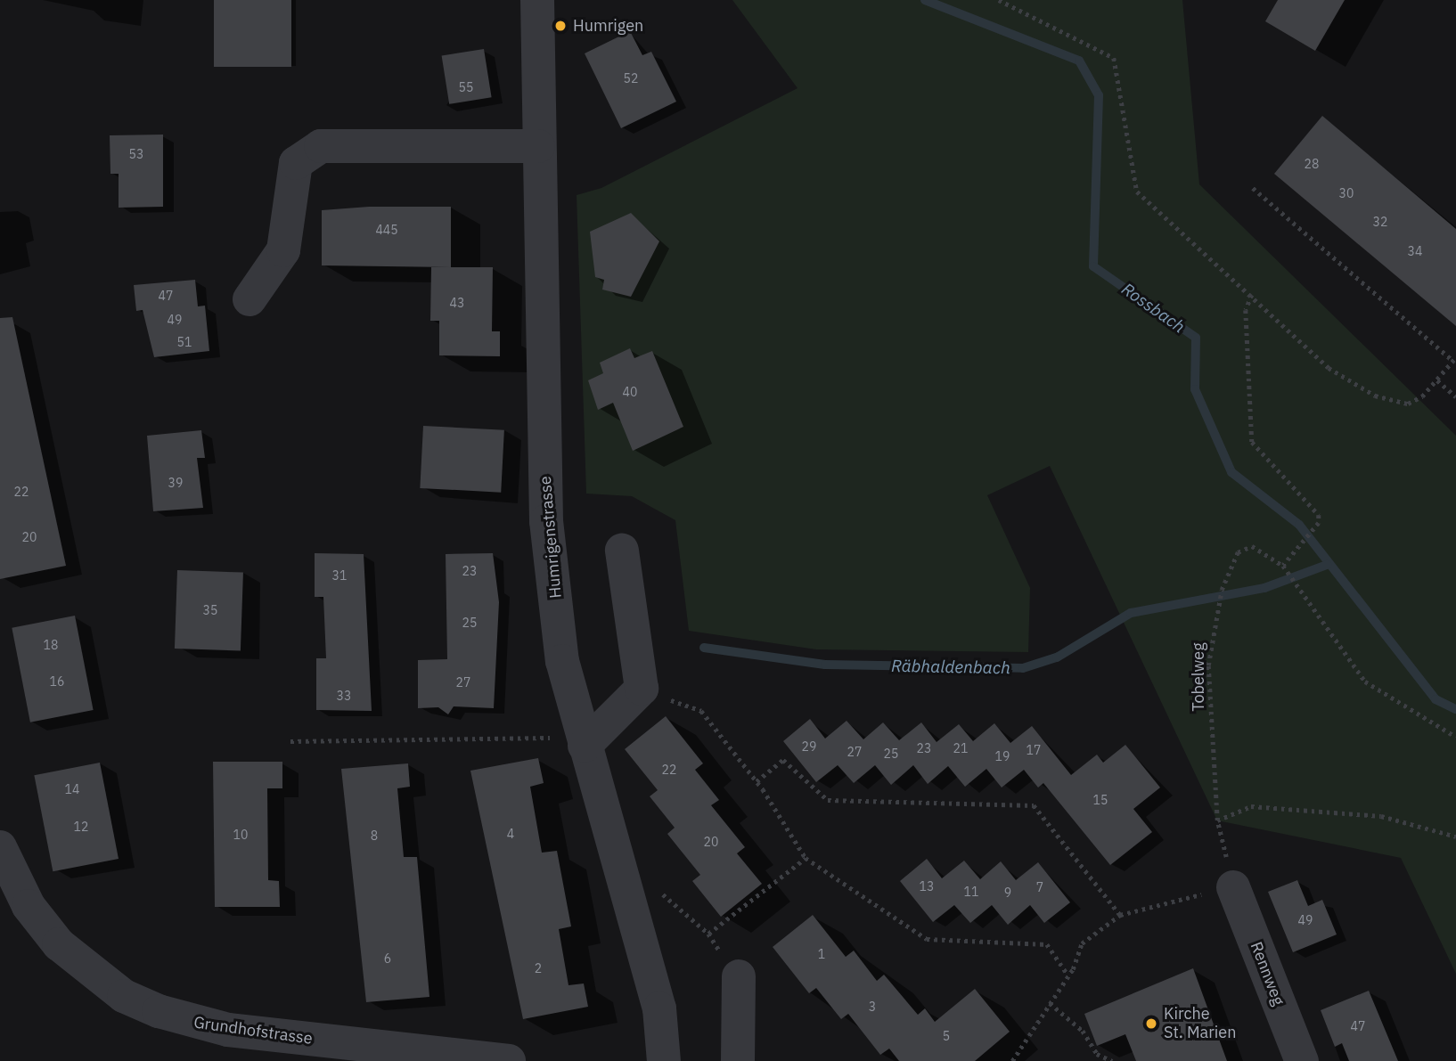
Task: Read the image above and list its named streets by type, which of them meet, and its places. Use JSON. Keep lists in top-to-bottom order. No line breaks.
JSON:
{"streets":{"street":["Humrigenstrasse","Rennweg","Grundhofstrasse"],"path":["Tobelweg"]},"crossings":[["Tobelweg","Rennweg"]],"water":["Rossbach","Räbhaldenbach"],"places":["Humrigen","Kirche St. Marien"],"house_numbers":["52","55","53","28","30","32","445","34","47","43","49","51","40","39","22","20","23","31","35","25","18","16","27","33","29","23","21","17","27","25","19","22","14","15","12","4","10","8","20","13","7","11","9","49","1","6","2","3","47","5"]}
